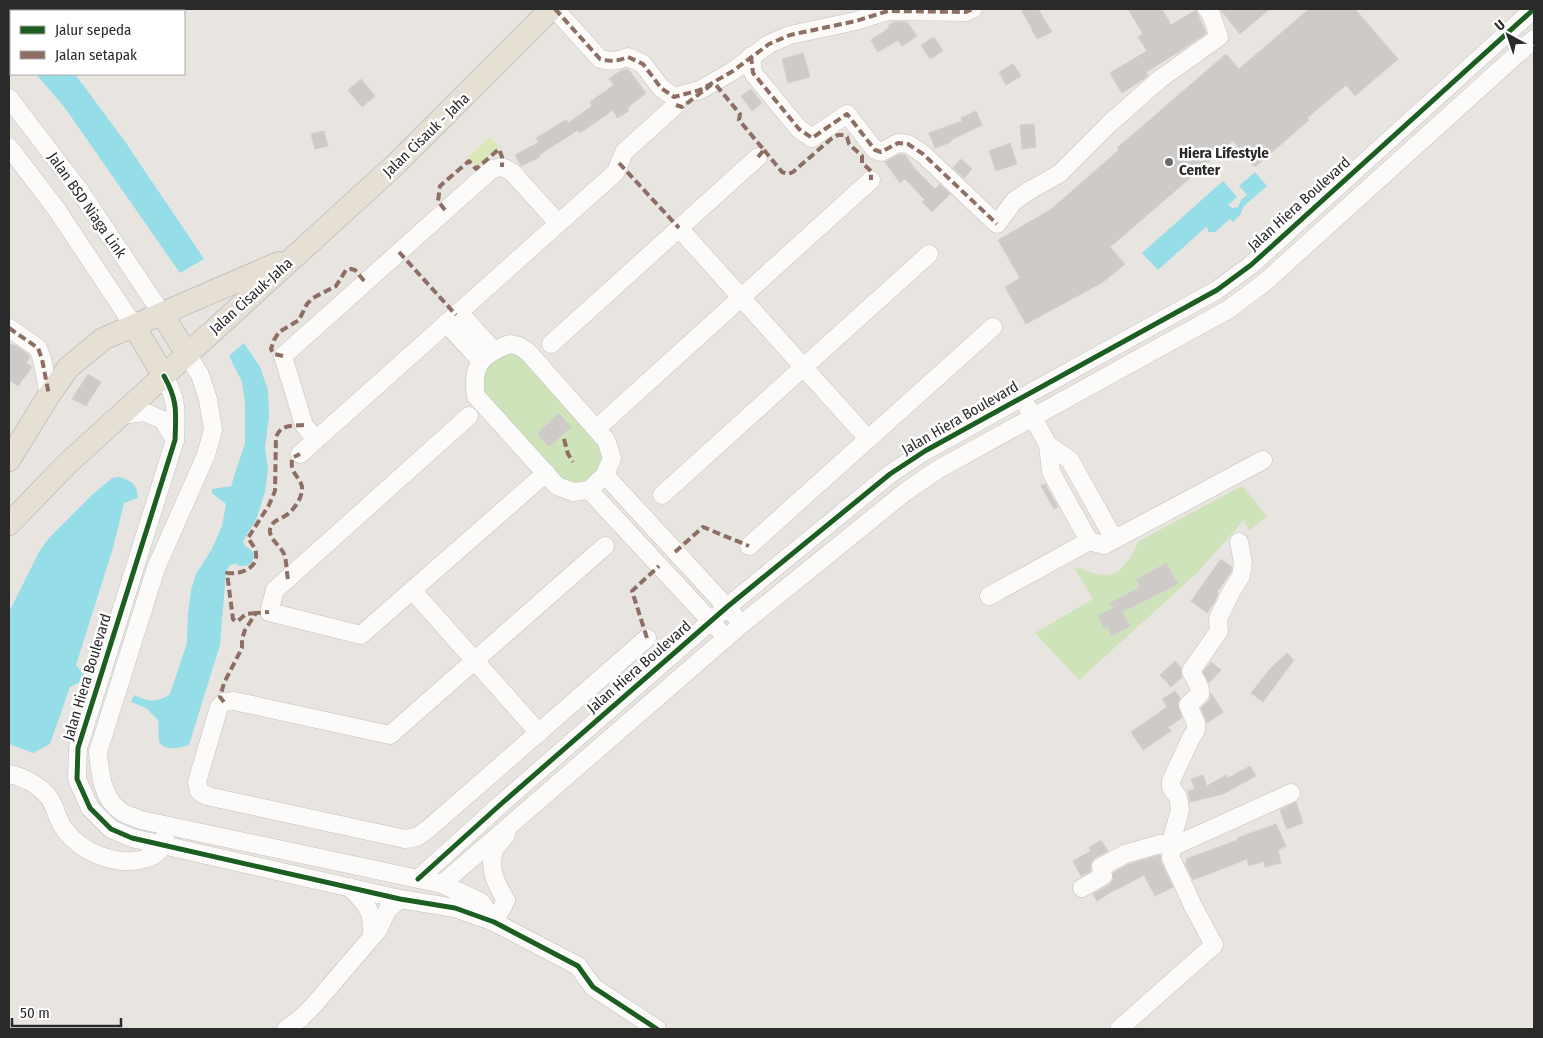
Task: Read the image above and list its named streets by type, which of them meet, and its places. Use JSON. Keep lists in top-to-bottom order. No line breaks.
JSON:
{"streets":{"main road":["Jalan Cisauk - Jaha","Jalan Cisauk-Jaha"],"street":["Jalan Hiera Boulevard","Jalan BSD Niaga Link"]},"crossings":[["Jalan Cisauk - Jaha","Jalan Cisauk-Jaha"],["Jalan Hiera Boulevard","Jalan Cisauk-Jaha"],["Jalan BSD Niaga Link","Jalan Cisauk-Jaha"]],"places":["Hiera Lifestyle Center"],"legend":["Jalur sepeda","Jalan setapak"],"scale_bar":"50 m","north":"top left"}
